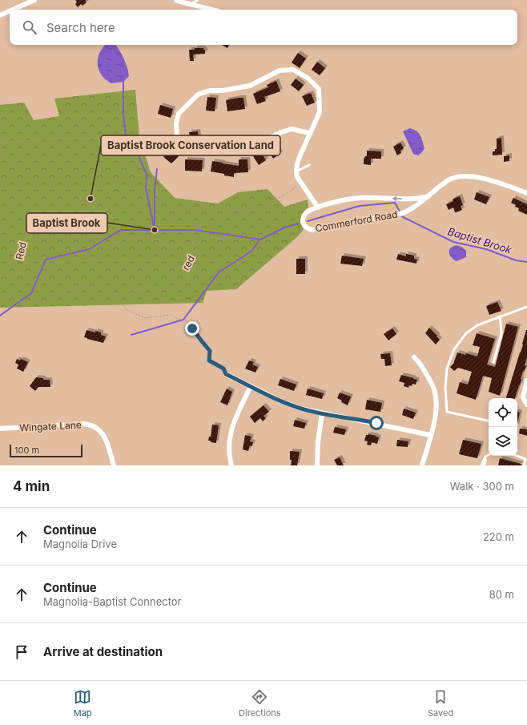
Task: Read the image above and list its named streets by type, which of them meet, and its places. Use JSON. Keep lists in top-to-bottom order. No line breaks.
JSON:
{"streets":{"street":["Commerford Road","Wingate Lane"],"path":["Red","red"]},"water":["Baptist Brook"],"places":["Baptist Brook Conservation Land","Baptist Brook"],"scale_bar":"100 m","page":{"search":"Search here","scale":"100 m","heading":["4 min","Walk · 300 m"],"list":[["Continue","Magnolia Drive","220 m"],["Continue","Magnolia-Baptist Connector","80 m"],"Arrive at destination"],"nav":["Map","Directions","Saved"]}}
